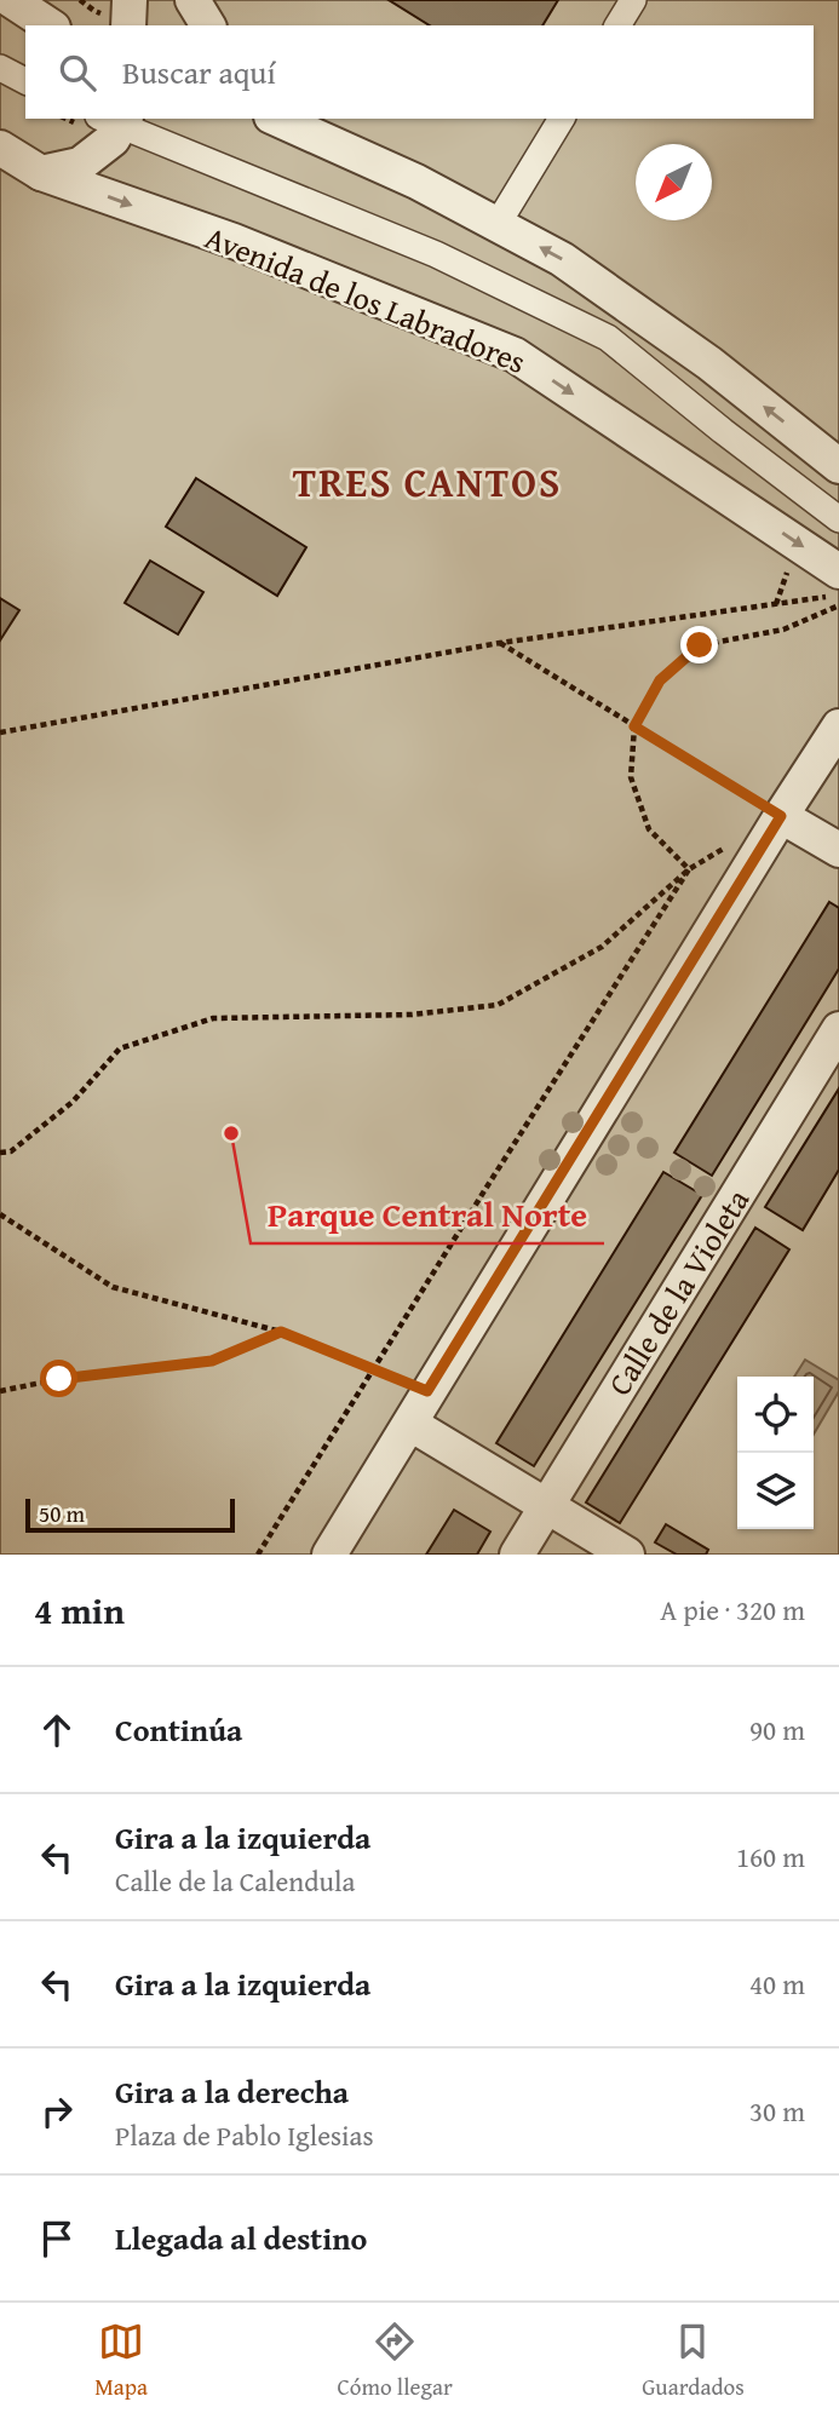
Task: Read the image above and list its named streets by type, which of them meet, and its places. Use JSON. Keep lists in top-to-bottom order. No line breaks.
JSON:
{"streets":{"street":["Avenida de los Labradores","Calle de la Violeta"]},"districts":["TRES CANTOS"],"places":["Parque Central Norte"],"scale_bar":"50 m","north":"bottom left","page":{"search":"Buscar aquí","scale":"50 m","heading":["4 min","A pie · 320 m"],"list":[["Continúa","90 m"],["Gira a la izquierda","Calle de la Calendula","160 m"],["Gira a la izquierda","40 m"],["Gira a la derecha","Plaza de Pablo Iglesias","30 m"],"Llegada al destino"],"nav":["Mapa","Cómo llegar","Guardados"]}}
